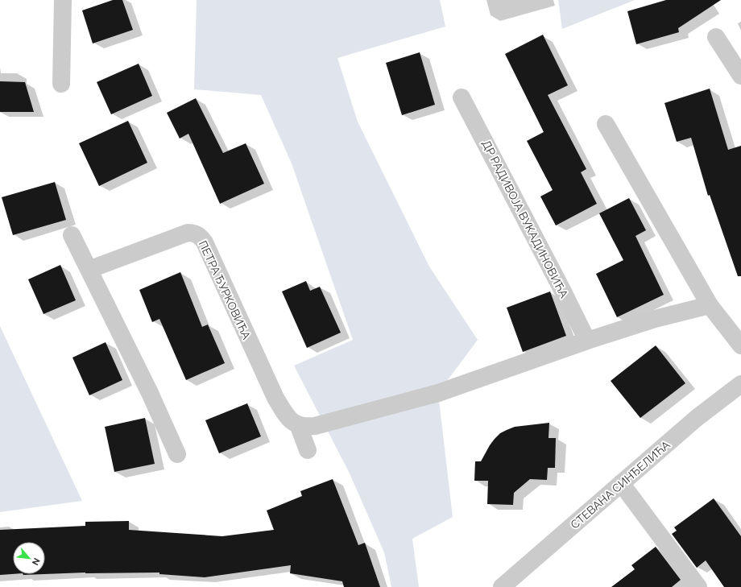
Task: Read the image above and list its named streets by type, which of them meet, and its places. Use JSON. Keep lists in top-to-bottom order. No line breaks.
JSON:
{"streets":{"street":["ДР РАДИВОЈА ВУКАДИНОВИЋА","ПЕТРА ЂУРКОВИЋА","СТЕВАНА СИНЂЕЛИЋА"]},"north":"bottom right"}
